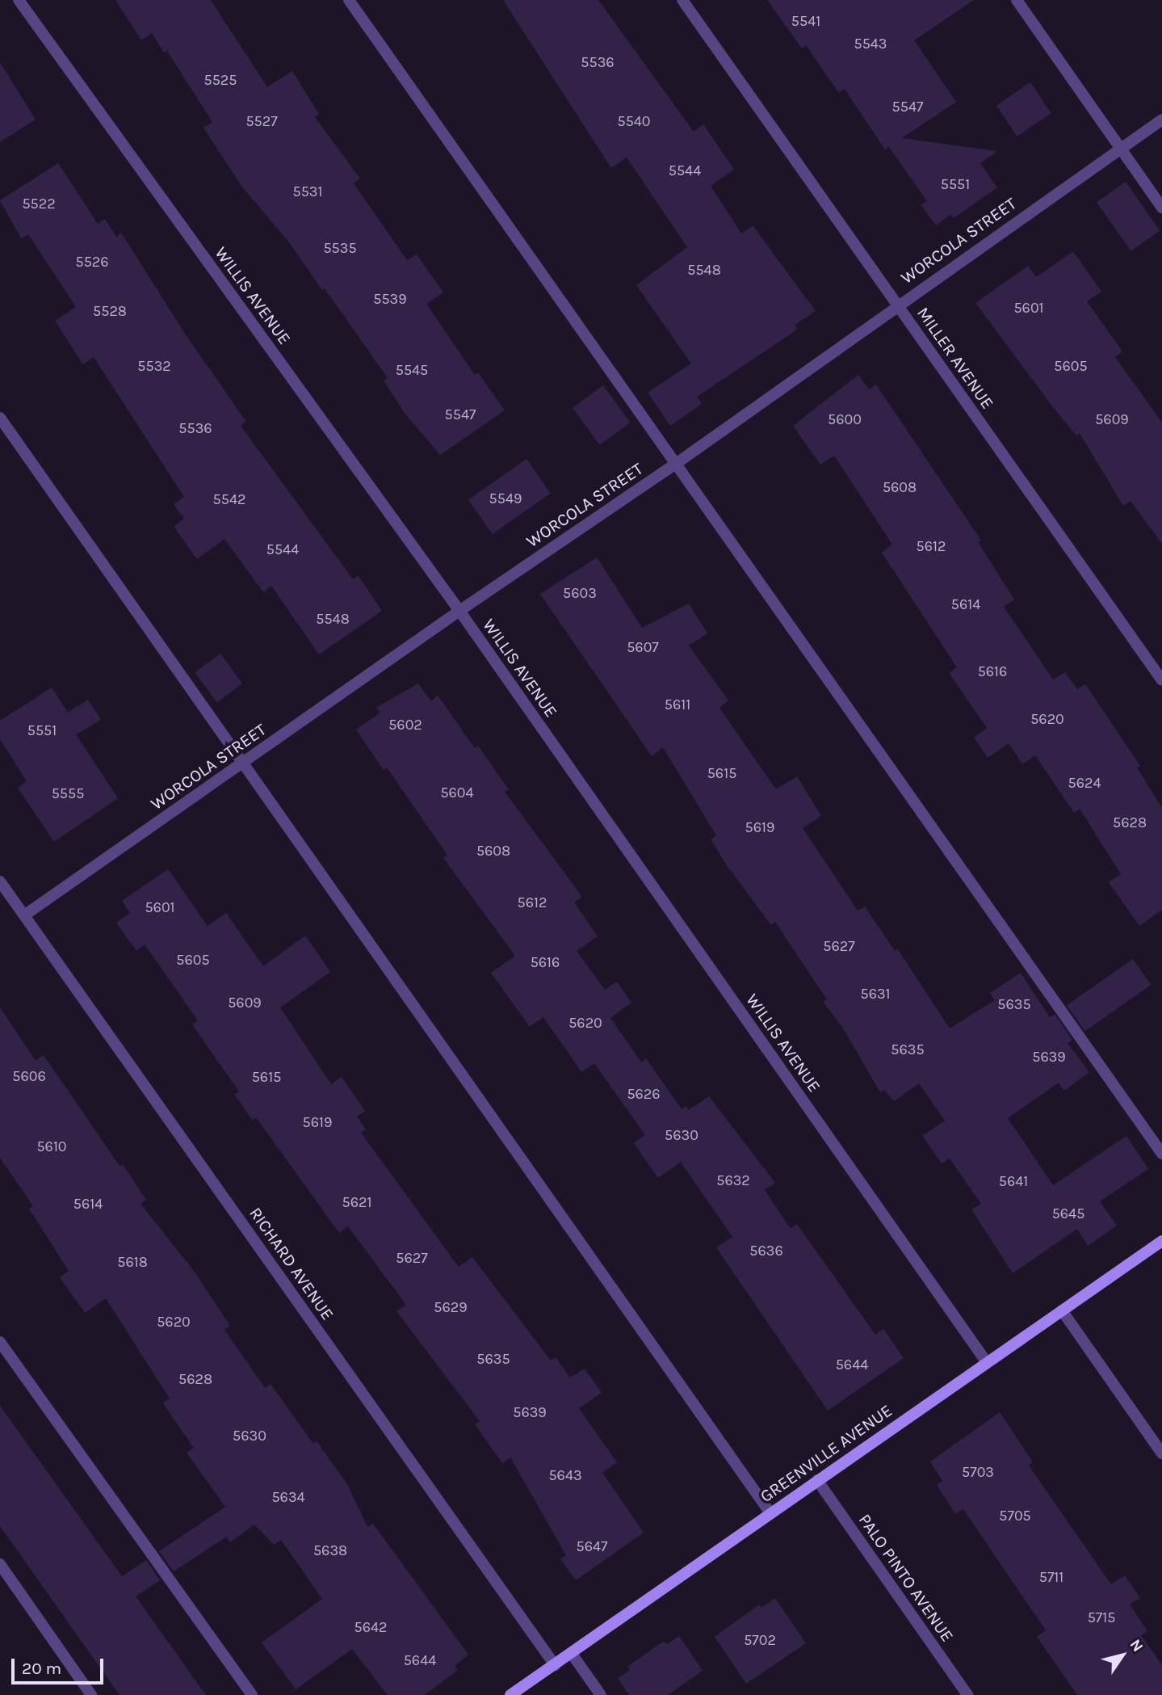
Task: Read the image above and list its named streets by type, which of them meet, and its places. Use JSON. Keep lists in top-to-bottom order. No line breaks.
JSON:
{"streets":{"main road":["GREENVILLE AVENUE"],"street":["WORCOLA STREET","WILLIS AVENUE","MILLER AVENUE","RICHARD AVENUE","PALO PINTO AVENUE"]},"crossings":[["WORCOLA STREET","WILLIS AVENUE"],["WORCOLA STREET","MILLER AVENUE"],["WORCOLA STREET","RICHARD AVENUE"],["WILLIS AVENUE","GREENVILLE AVENUE"],["RICHARD AVENUE","GREENVILLE AVENUE"],["GREENVILLE AVENUE","PALO PINTO AVENUE"]],"house_numbers":["5541","5543","5536","5525","5547","5527","5540","5544","5551","5531","5522","5535","5526","5548","5539","5601","5528","5532","5605","5545","5547","5600","5609","5536","5608","5549","5542","5612","5544","5603","5614","5548","5607","5616","5611","5620","5602","5551","5615","5624","5604","5555","5628","5619","5608","5612","5601","5627","5605","5616","5631","5609","5635","5620","5635","5639","5606","5615","5626","5619","5630","5610","5632","5641","5621","5614","5645","5636","5627","5618","5629","5620","5635","5644","5628","5639","5630","5703","5643","5634","5705","5647","5638","5711","5715","5642","5702","5644"],"scale_bar":"20 m","north":"top right"}
